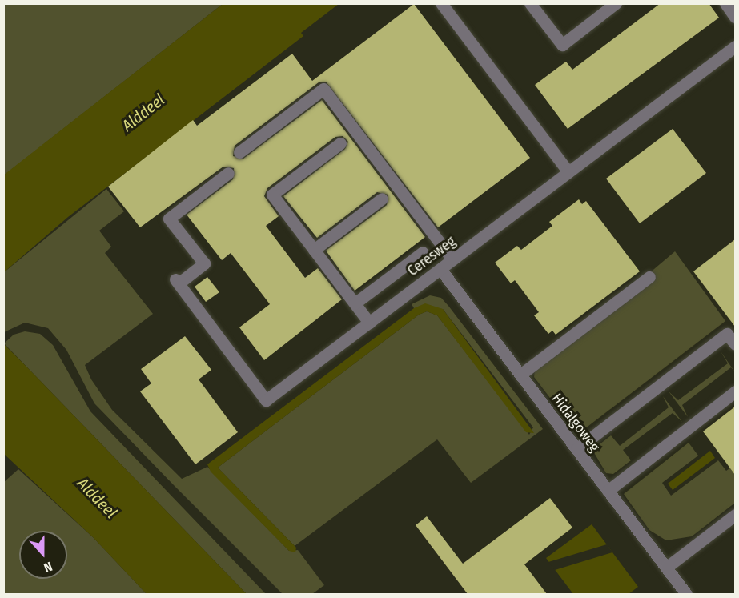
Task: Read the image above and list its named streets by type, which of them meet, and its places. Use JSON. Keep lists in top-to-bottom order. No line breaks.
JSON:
{"streets":{"street":["Ceresweg","Hidalgoweg"]},"crossings":[["Ceresweg","Hidalgoweg"]],"water":["Alddeel"],"north":"bottom"}
